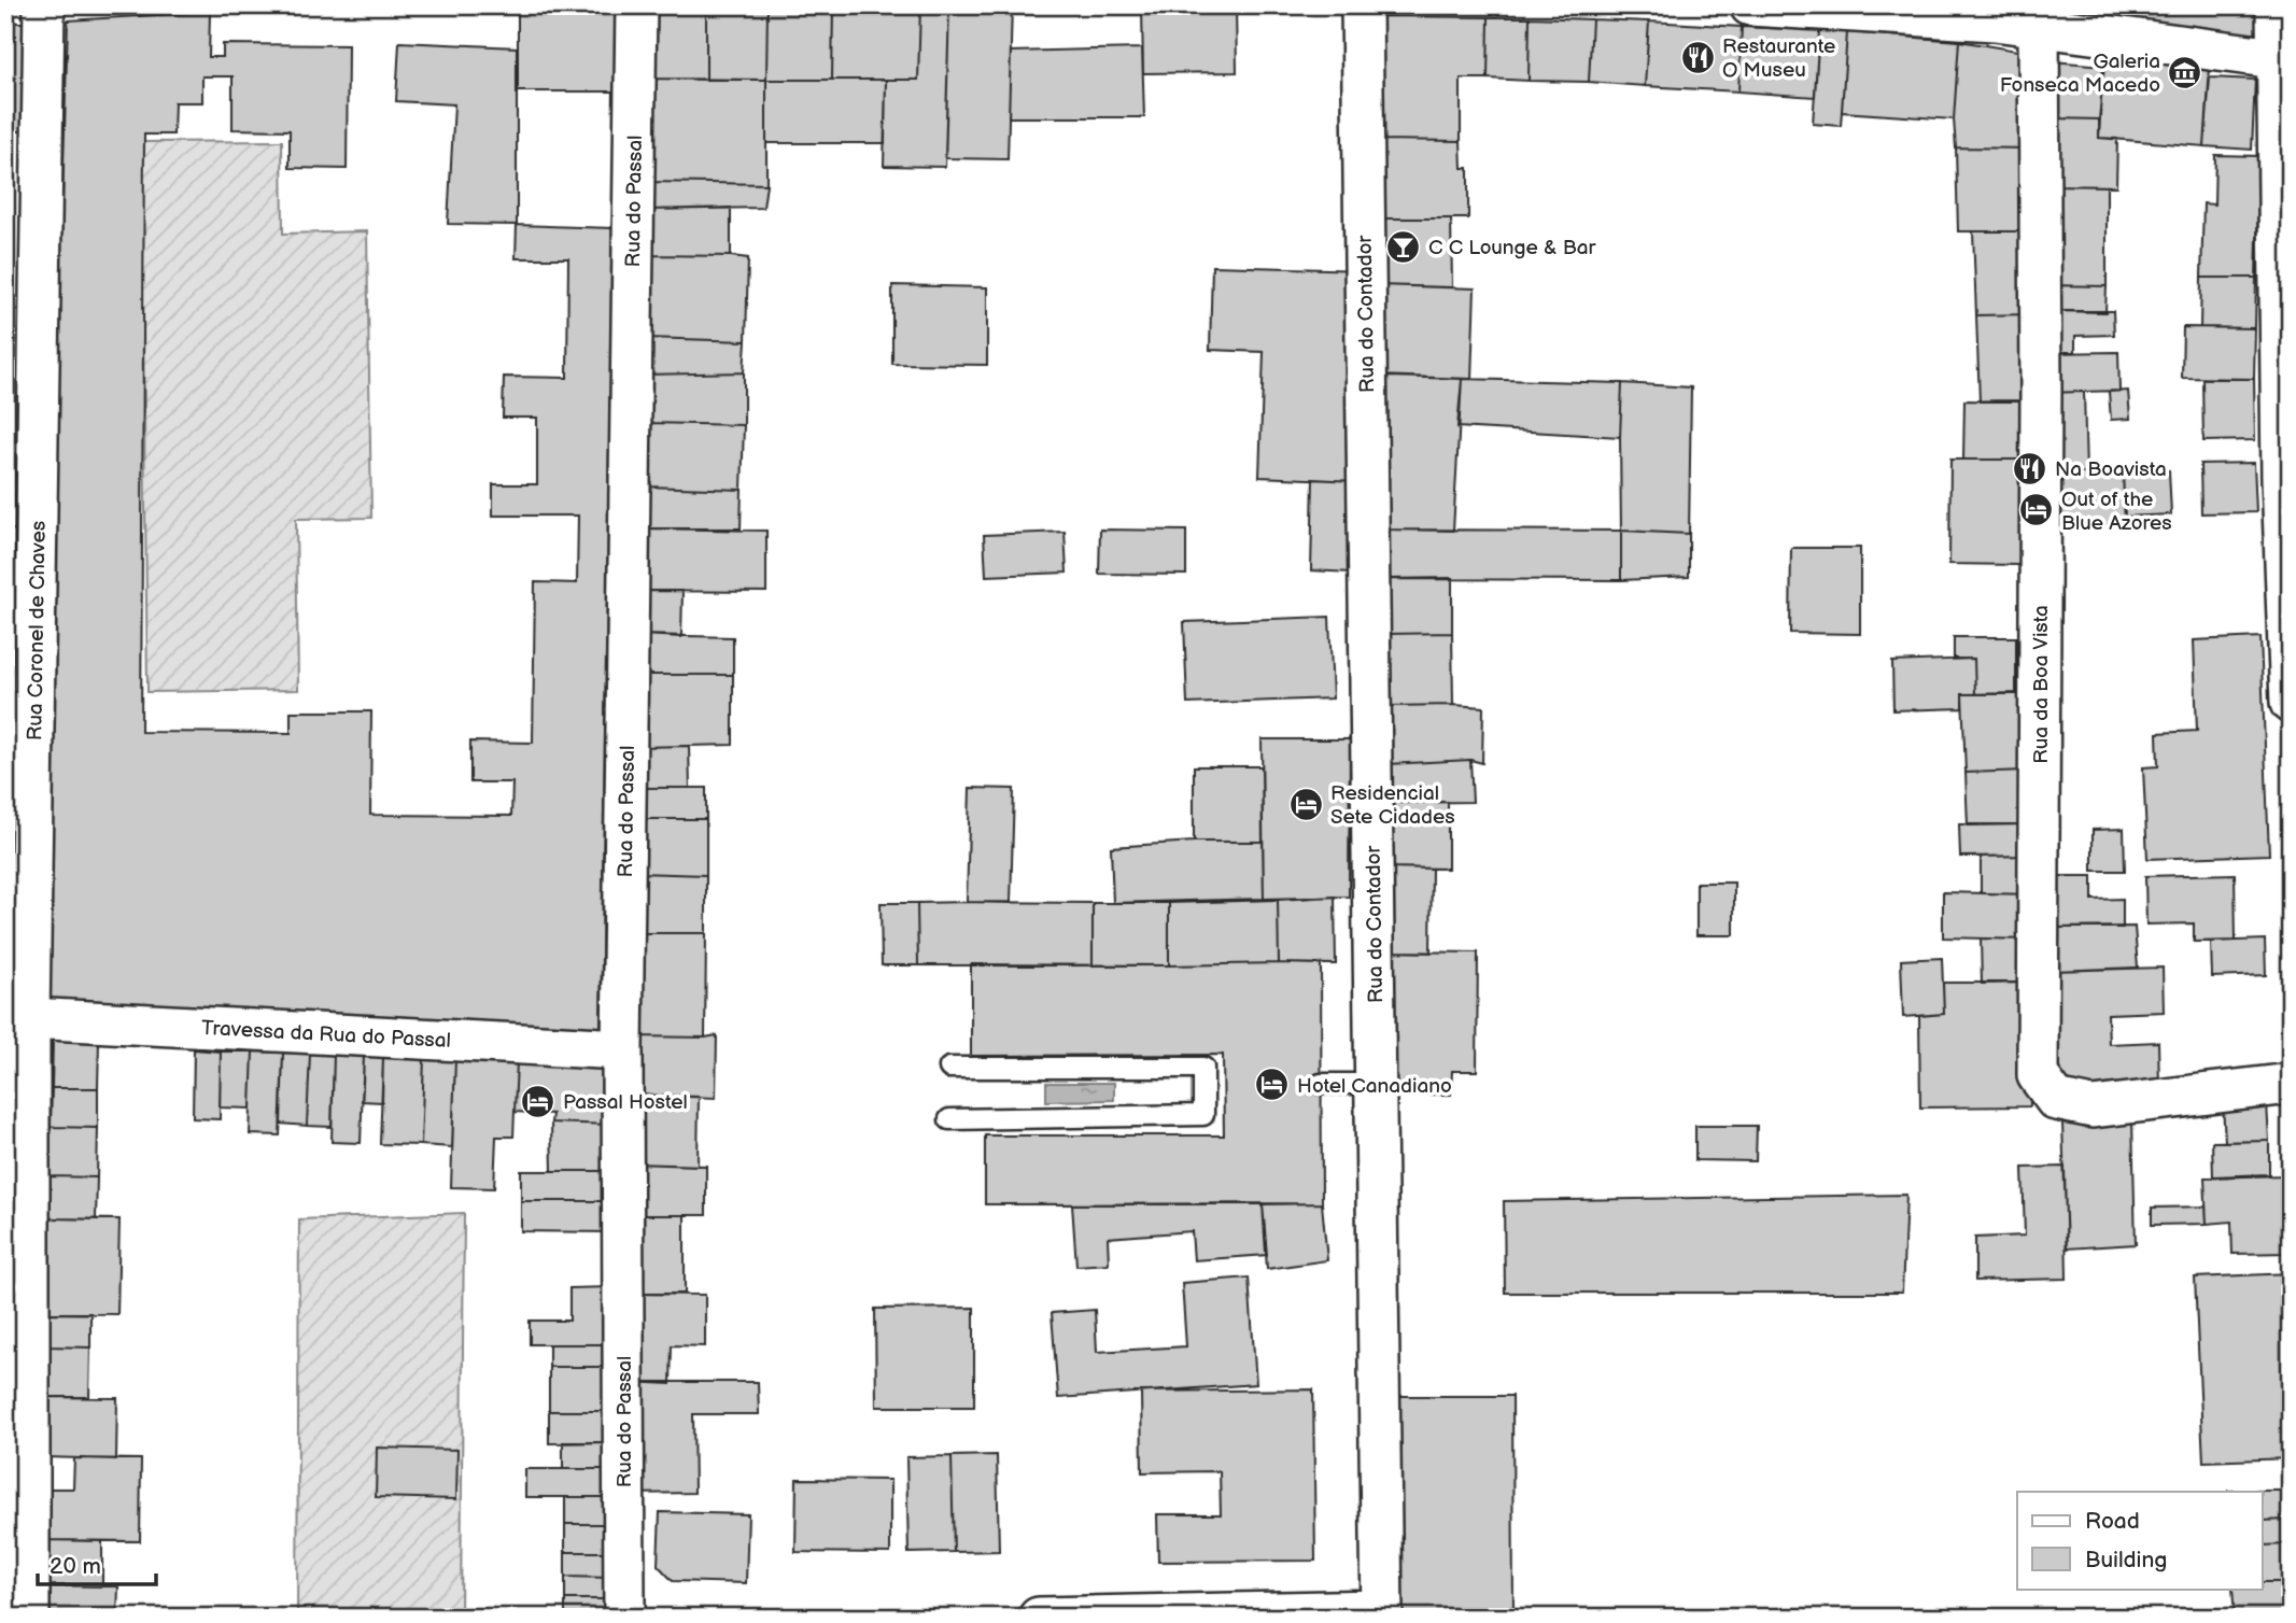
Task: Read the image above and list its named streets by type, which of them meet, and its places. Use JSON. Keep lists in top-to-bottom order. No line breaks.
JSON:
{"streets":{"street":["Rua do Passal","Rua do Contador","Rua Coronel de Chaves","Rua da Boa Vista","Travessa da Rua do Passal"]},"crossings":[["Rua do Passal","Travessa da Rua do Passal"],["Rua Coronel de Chaves","Travessa da Rua do Passal"]],"places":{"restaurant":["Restaurante O Museu","Na Boavista"],"museum":["Galeria Fonseca Macedo"],"bar":["C C Lounge & Bar"],"hotel":["Out of the Blue Azores","Residencial Sete Cidades","Hotel Canadiano","Passal Hostel"]},"legend":["Road","Building"],"scale_bar":"20 m"}
